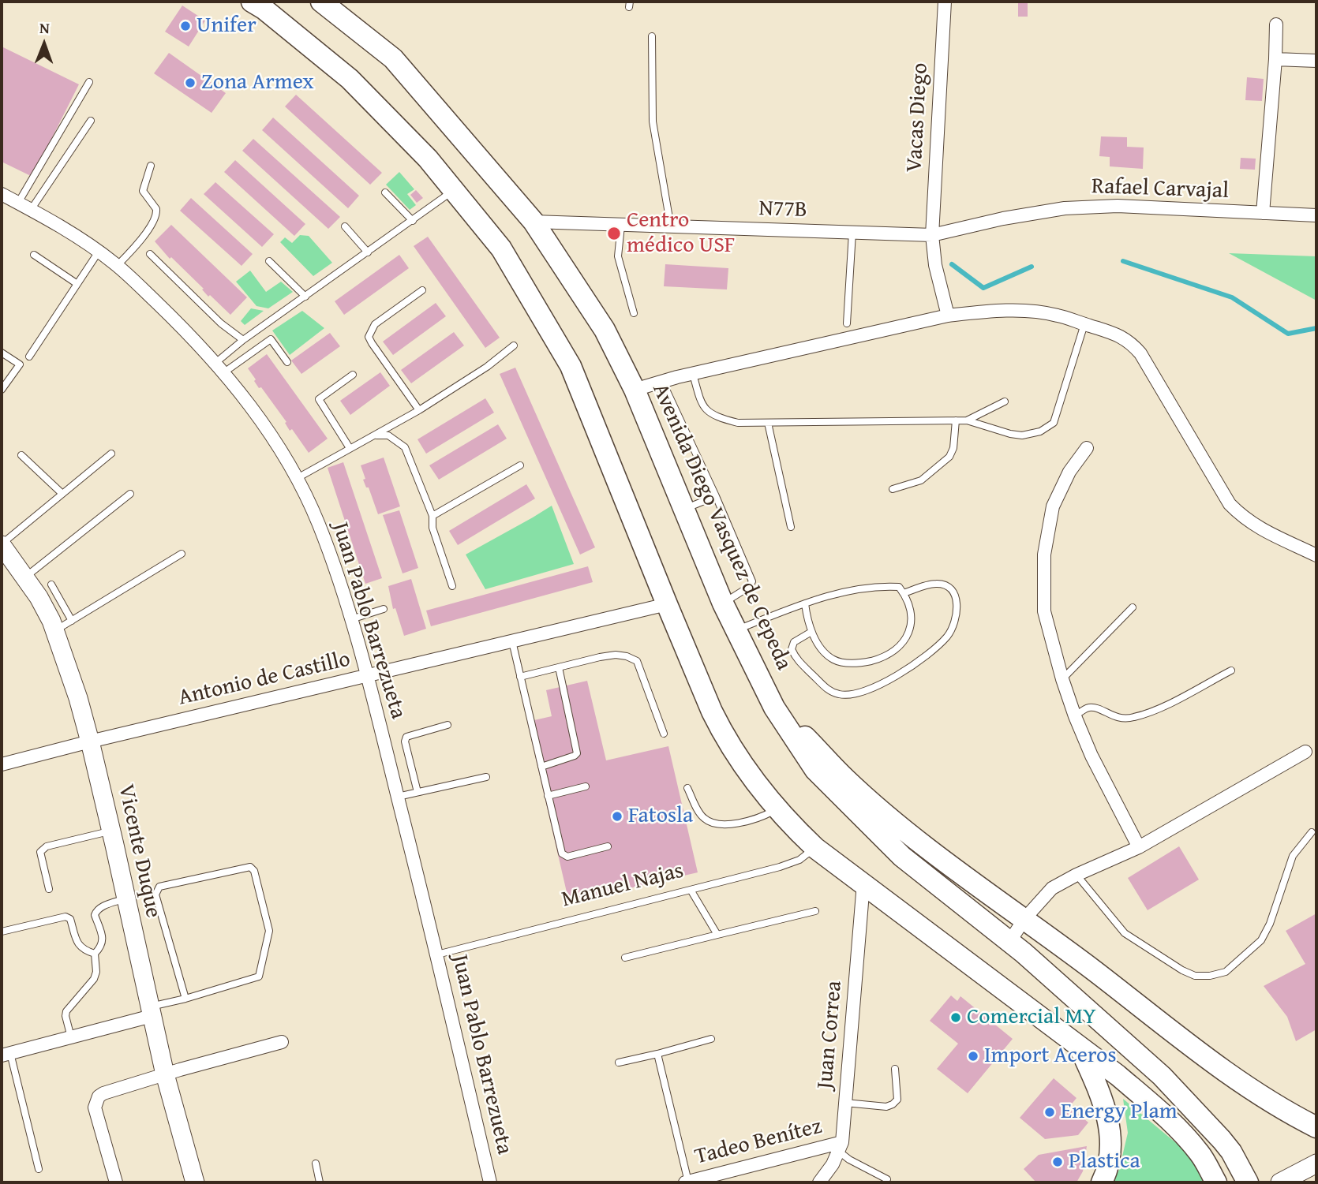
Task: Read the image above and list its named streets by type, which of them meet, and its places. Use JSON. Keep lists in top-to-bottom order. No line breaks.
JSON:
{"streets":{"main road":["Avenida Diego Vasquez de Cepeda"],"street":["Vacas Diego","Rafael Carvajal","N77B","Juan Pablo Barrezueta","Antonio de Castillo","Vicente Duque","Juan Correa","Tadeo Benítez"],"lane":["Manuel Najas"]},"crossings":[["Vacas Diego","Rafael Carvajal"],["Vacas Diego","N77B"],["Rafael Carvajal","N77B"],["N77B","Avenida Diego Vasquez de Cepeda"],["Juan Pablo Barrezueta","Antonio de Castillo"],["Juan Pablo Barrezueta","Manuel Najas"],["Antonio de Castillo","Vicente Duque"],["Juan Correa","Tadeo Benítez"]],"places":["Unifer","Zona Armex","Centro médico USF","Fatosla","Comercial MY","Import Aceros","Energy Plam","Plastica"],"north":"top"}
